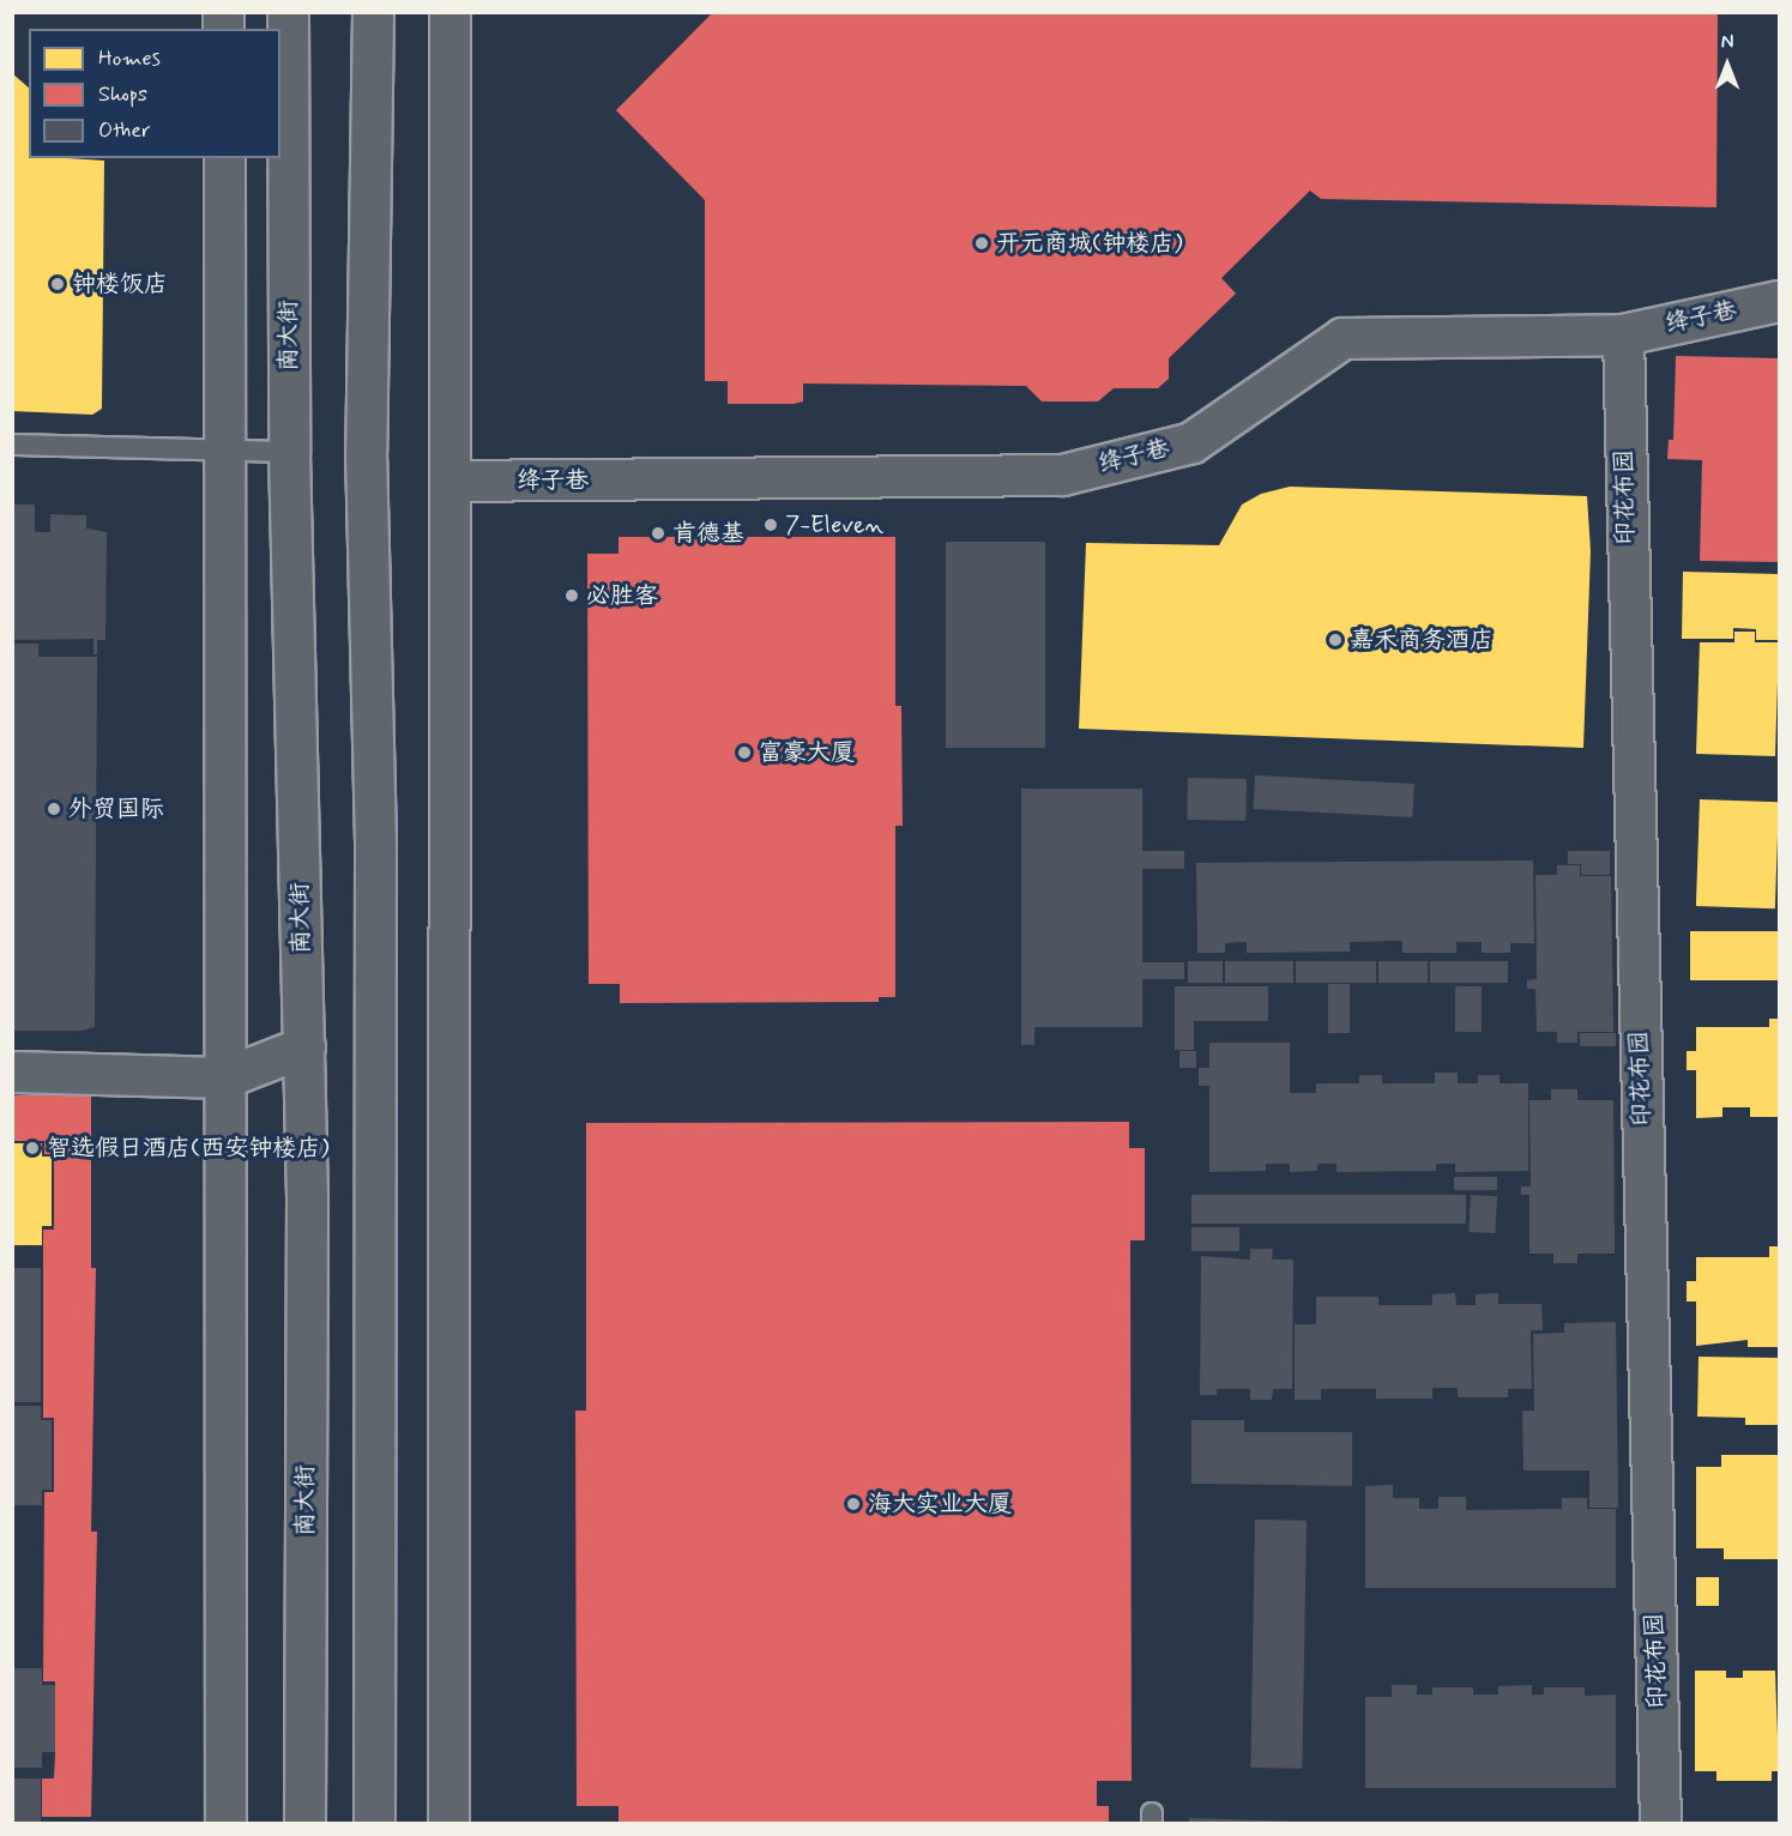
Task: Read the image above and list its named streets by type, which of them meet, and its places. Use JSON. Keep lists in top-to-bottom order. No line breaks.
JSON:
{"streets":{"street":["绛子巷","南大街","印花布园"]},"crossings":[["绛子巷","印花布园"]],"places":["开元商城(钟楼店)","钟楼饭店","7-Eleven","肯德基","必胜客","嘉禾商务酒店","富豪大厦","外贸国际","智选假日酒店(西安钟楼店)","海大实业大厦"],"legend":["Homes","Shops","Other"],"north":"top"}
